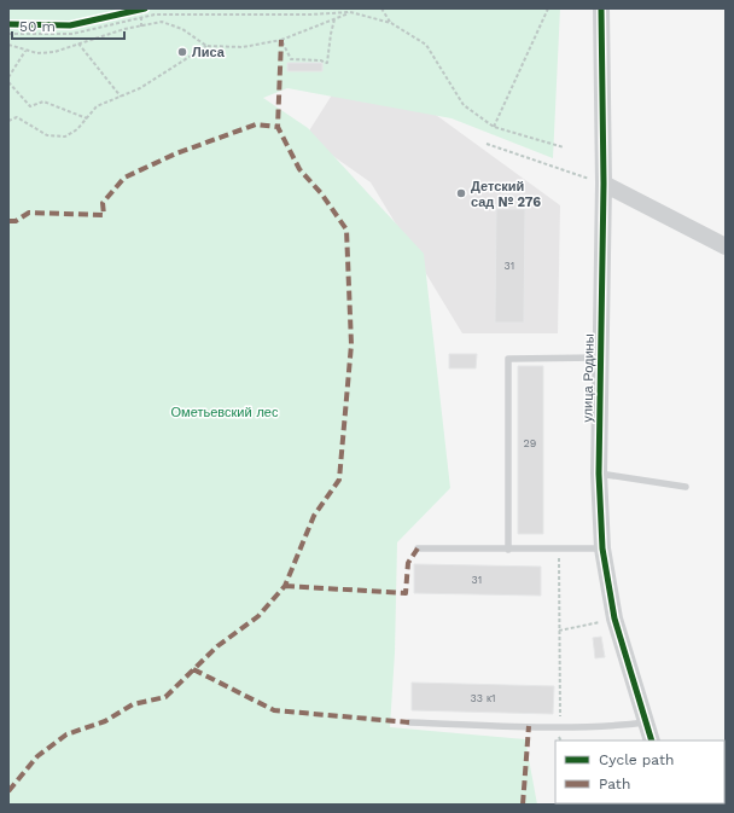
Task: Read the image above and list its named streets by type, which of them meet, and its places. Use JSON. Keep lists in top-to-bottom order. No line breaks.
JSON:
{"streets":{"street":["улица Родины"]},"parks":["Ометьевский лес"],"places":["Лиса","Детский сад № 276"],"house_numbers":["31","29","31","33 к1"],"legend":["Cycle path","Path"],"scale_bar":"50 m"}
